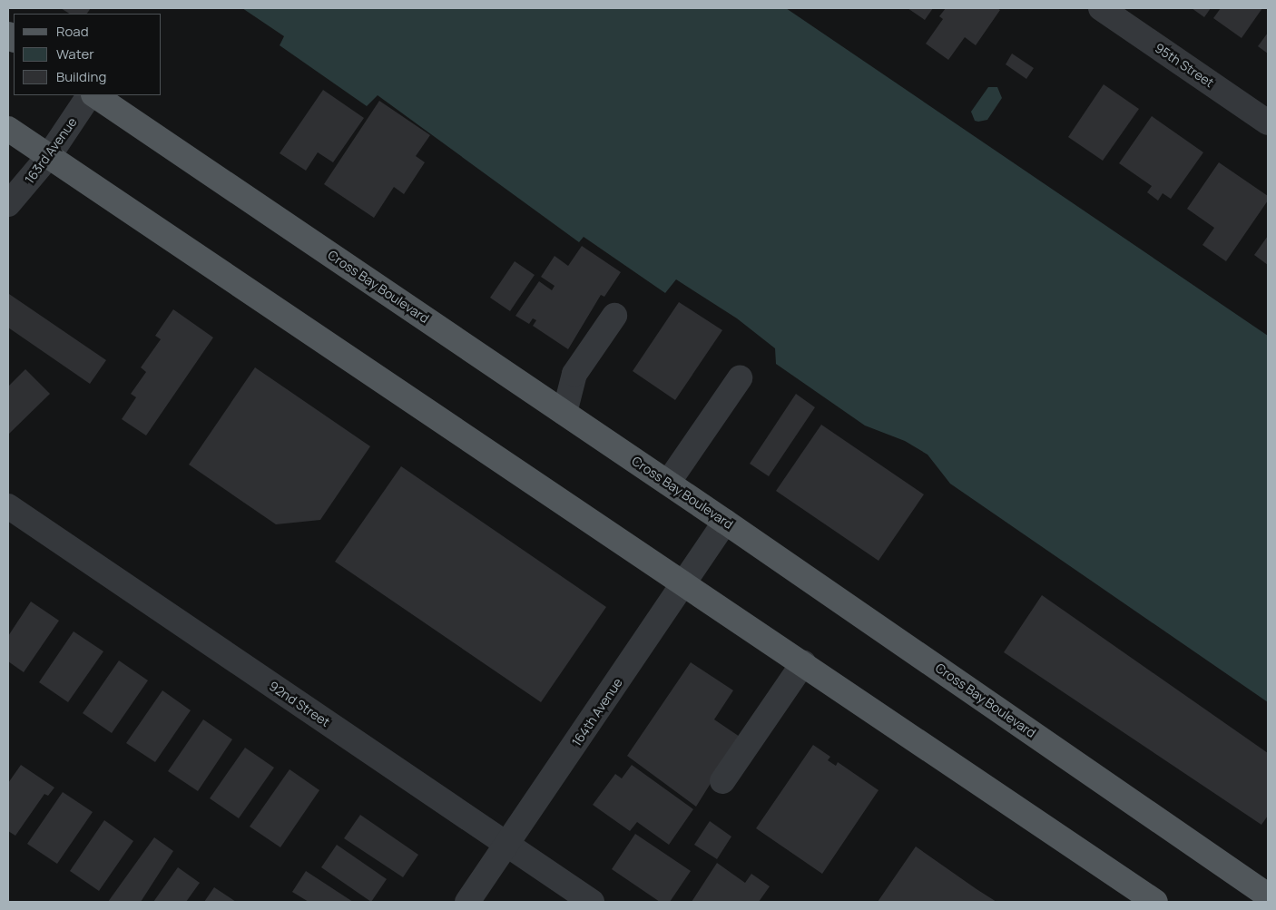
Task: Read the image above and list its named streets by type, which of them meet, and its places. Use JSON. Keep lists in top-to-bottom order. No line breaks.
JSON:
{"streets":{"main road":["Cross Bay Boulevard"],"street":["95th Street","163rd Avenue","92nd Street","164th Avenue"]},"crossings":[["Cross Bay Boulevard","164th Avenue"],["92nd Street","164th Avenue"]],"legend":["Road","Water","Building"]}
